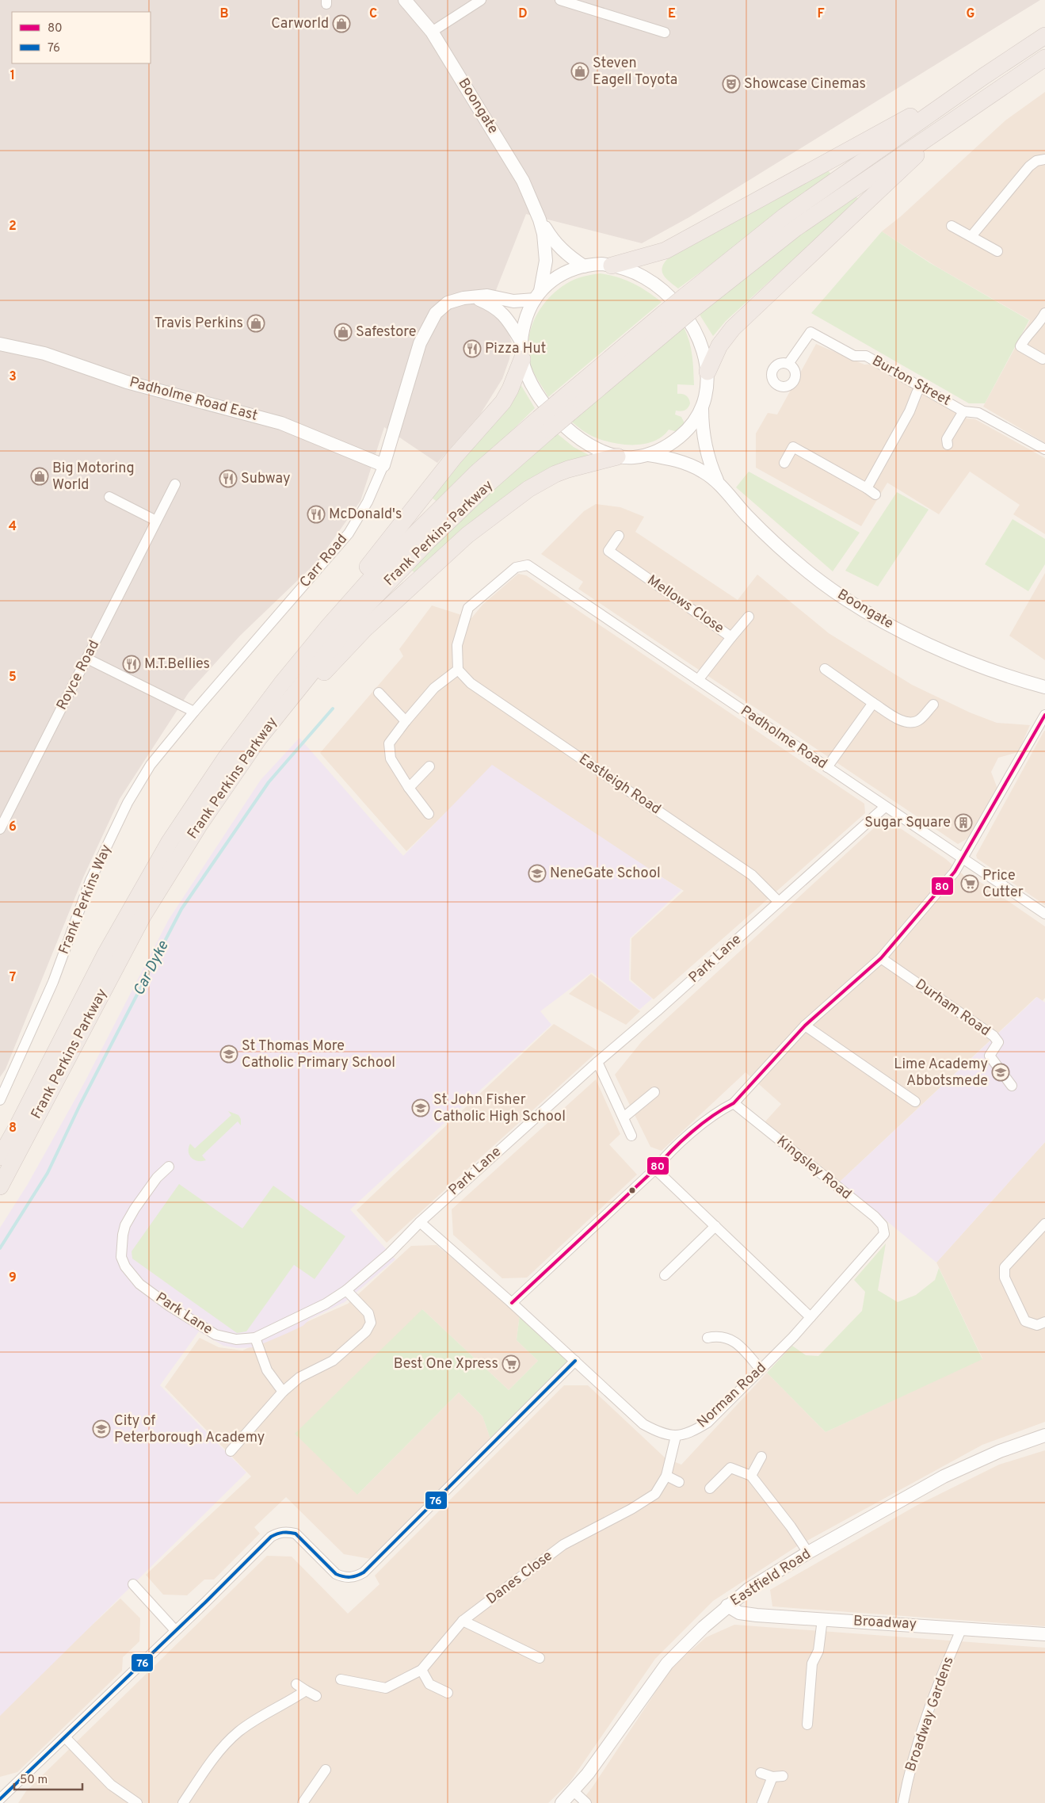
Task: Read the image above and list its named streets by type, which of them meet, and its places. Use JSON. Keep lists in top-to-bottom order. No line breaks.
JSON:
{"streets":{"highway":["Frank Perkins Parkway"],"street":["Boongate","Burton Street","Padholme Road East","Carr Road","Mellows Close","Royce Road","Padholme Road","Eastleigh Road","Frank Perkins Way","Park Lane","Durham Road","Kingsley Road","Norman Road","Danes Close","Eastfield Road","Broadway","Broadway Gardens"]},"crossings":[["Boongate","Carr Road"],["Padholme Road East","Carr Road"],["Carr Road","Frank Perkins Way"],["Mellows Close","Padholme Road"],["Padholme Road","Eastleigh Road"],["Padholme Road","Park Lane"],["Eastleigh Road","Park Lane"],["Park Lane","Norman Road"],["Kingsley Road","Norman Road"],["Norman Road","Danes Close"],["Eastfield Road","Broadway"],["Broadway","Broadway Gardens"]],"water":["Car Dyke"],"places":{"shop":["Carworld","Steven Eagell Toyota","Travis Perkins","Safestore","Big Motoring World"],"theatre":["Showcase Cinemas"],"restaurant":["Pizza Hut","Subway","McDonald's","M.T.Bellies"],"building":["Sugar Square"],"school or university":["NeneGate School","St Thomas More Catholic Primary School","Lime Academy Abbotsmede","St John Fisher Catholic High School","City of Peterborough Academy"],"supermarket":["Price Cutter","Best One Xpress"]},"lines":["transit line 80","transit line 76"],"legend":["80","76"],"scale_bar":"50 m","grid":{"columns":["B","C","D","E","F","G"],"rows":["1","2","3","4","5","6","7","8","9"]}}
